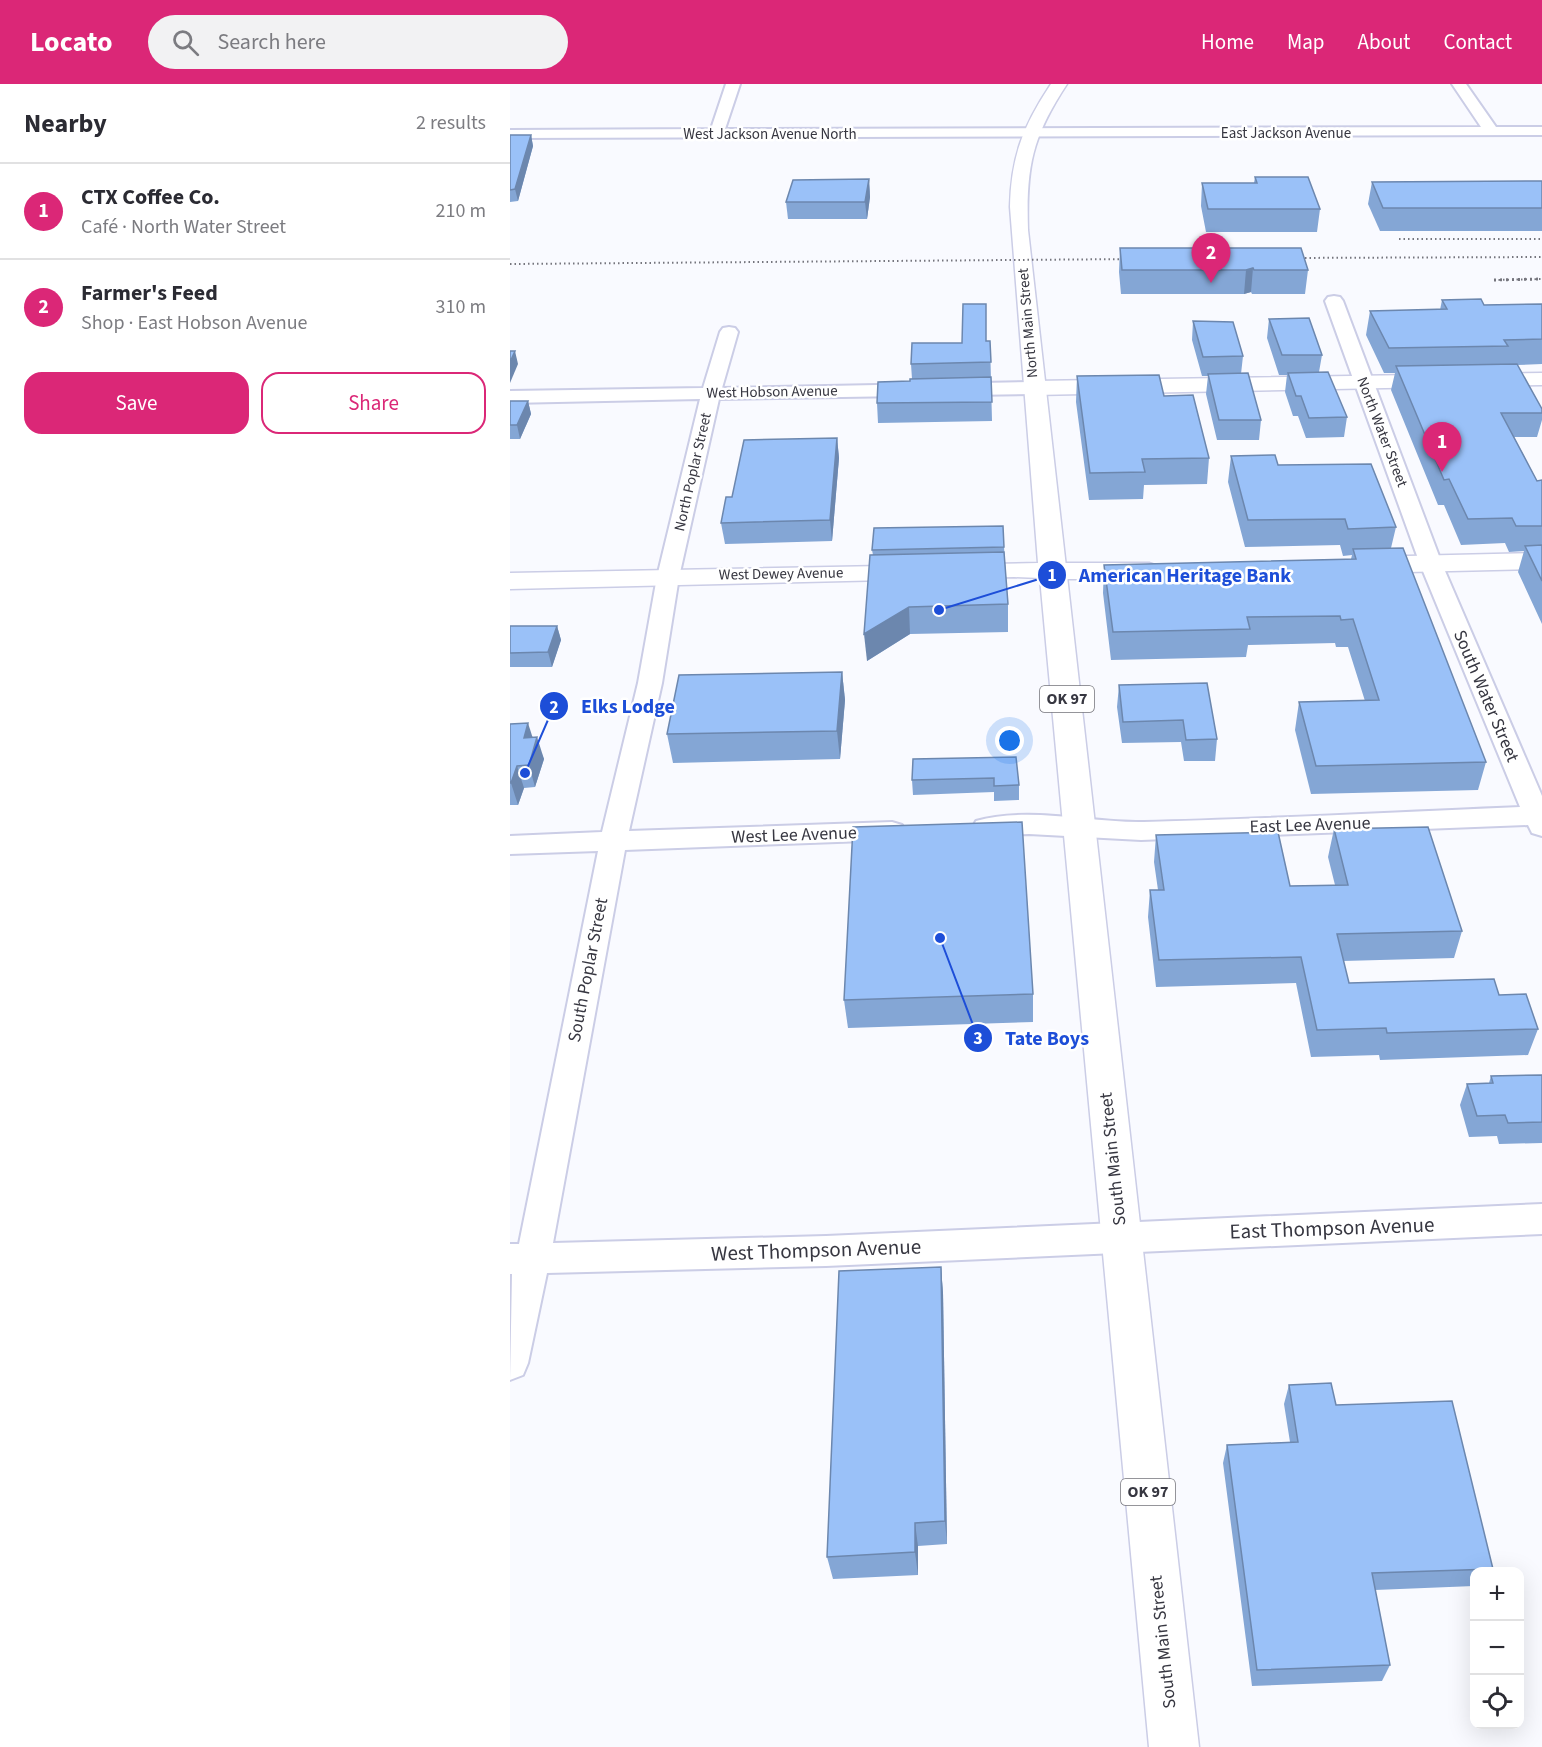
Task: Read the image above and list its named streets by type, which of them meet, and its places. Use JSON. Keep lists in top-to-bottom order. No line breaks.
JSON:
{"streets":{"main road":["North Main Street","West Dewey Avenue","OK 97","South Main Street"],"street":["East Jackson Avenue","West Jackson Avenue North","West Hobson Avenue","North Water Street","North Poplar Street","South Water Street","East Lee Avenue","West Lee Avenue","South Poplar Street","East Thompson Avenue","West Thompson Avenue"]},"crossings":[["East Jackson Avenue","West Jackson Avenue North"],["East Jackson Avenue","North Main Street"],["West Jackson Avenue North","North Main Street"],["North Main Street","West Hobson Avenue"],["North Main Street","West Dewey Avenue"],["North Main Street","South Main Street"],["West Hobson Avenue","North Poplar Street"],["North Water Street","South Water Street"],["North Poplar Street","West Dewey Avenue"],["North Poplar Street","South Poplar Street"],["West Dewey Avenue","South Poplar Street"],["West Dewey Avenue","South Main Street"],["South Water Street","East Lee Avenue"],["East Lee Avenue","South Main Street"],["West Lee Avenue","South Poplar Street"],["South Poplar Street","West Thompson Avenue"],["South Main Street","East Thompson Avenue"],["South Main Street","West Thompson Avenue"],["East Thompson Avenue","West Thompson Avenue"]],"places":["American Heritage Bank","Elks Lodge","Tate Boys"],"page":{"header":"Locato","search":"Search here","nav":["Home","Map","About","Contact"],"heading":["Nearby","2 results"],"list":[{"mark":"1","name":"CTX Coffee Co.","note":"Café · North Water Street","value":"210 m"},{"mark":"2","name":"Farmer's Feed","note":"Shop · East Hobson Avenue","value":"310 m"}],"pins":["2","1"],"buttons":["Save","Share"],"map_buttons":["+","−"]}}
